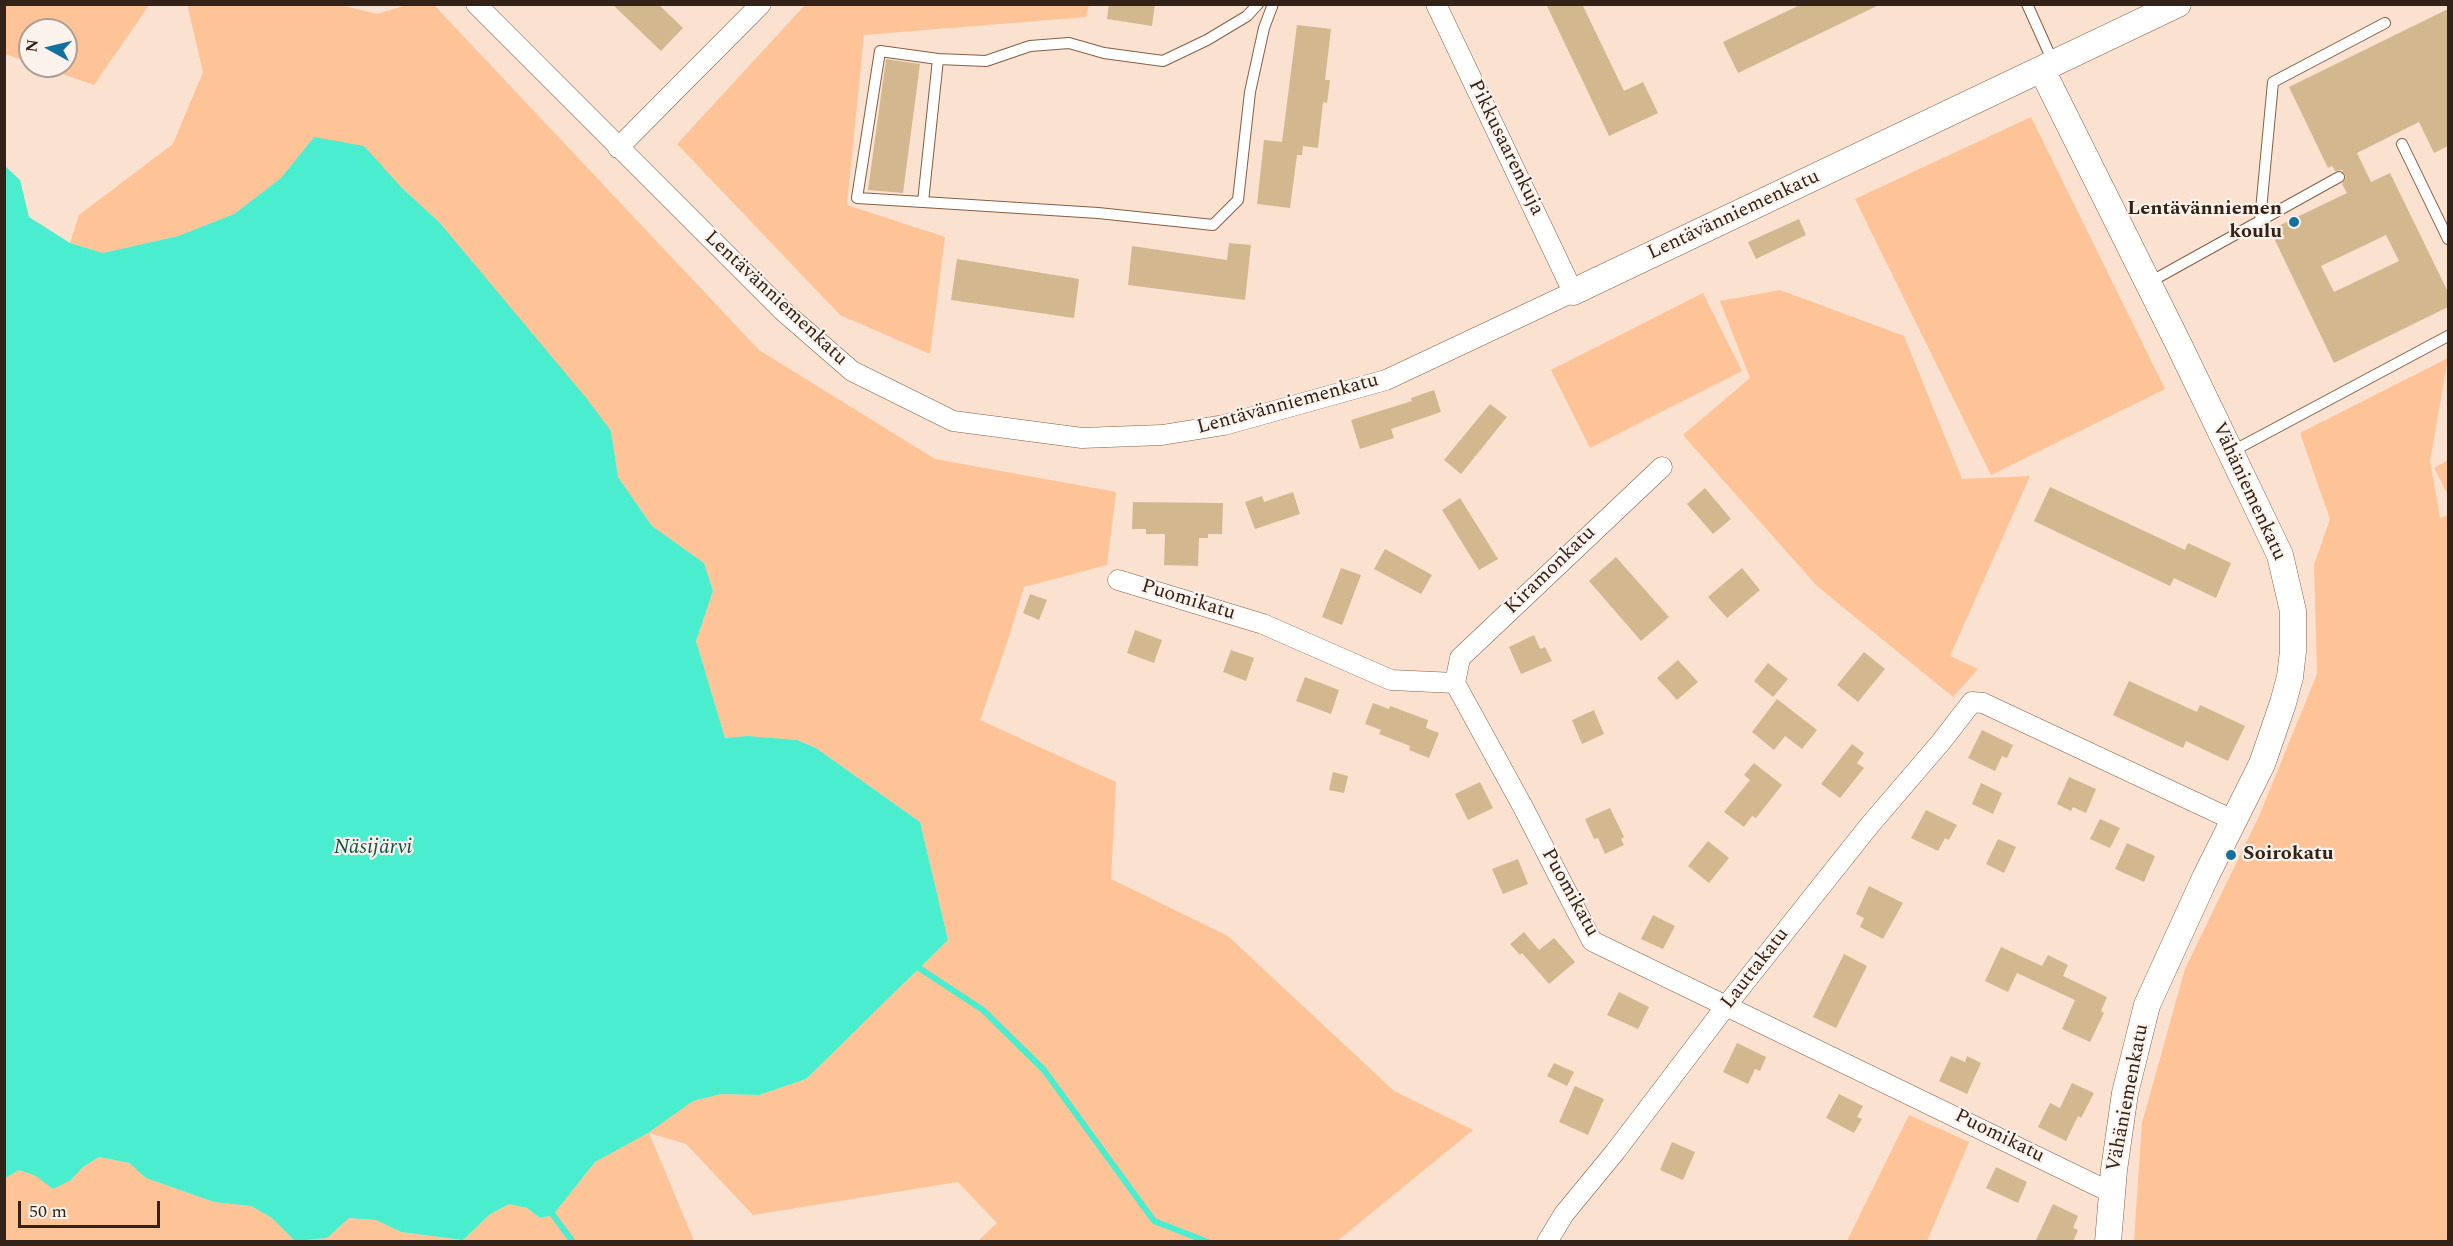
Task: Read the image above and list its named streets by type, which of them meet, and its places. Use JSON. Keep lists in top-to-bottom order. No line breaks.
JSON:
{"streets":{"street":["Pikkusaarenkuja","Lentävänniemenkatu","Vähäniemenkatu","Kiramonkatu","Puomikatu","Lauttakatu"]},"crossings":[["Pikkusaarenkuja","Lentävänniemenkatu"],["Lentävänniemenkatu","Vähäniemenkatu"],["Vähäniemenkatu","Puomikatu"],["Vähäniemenkatu","Lauttakatu"],["Kiramonkatu","Puomikatu"],["Puomikatu","Lauttakatu"]],"water":["Näsijärvi"],"places":["Lentävänniemen koulu","Soirokatu"],"scale_bar":"50 m","north":"left"}
